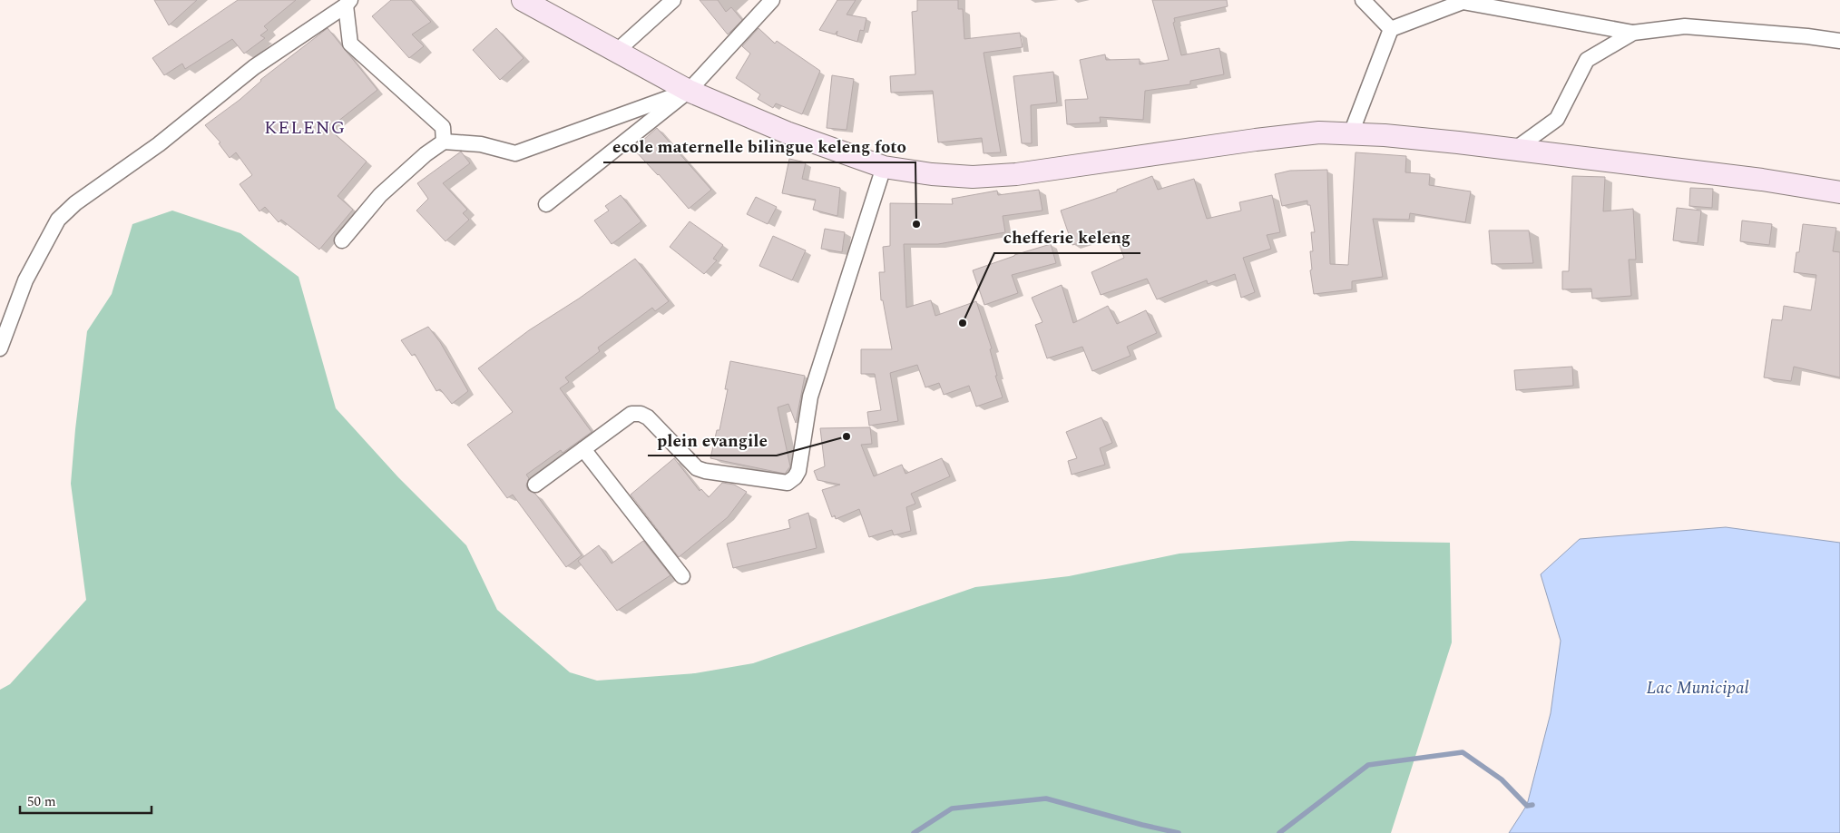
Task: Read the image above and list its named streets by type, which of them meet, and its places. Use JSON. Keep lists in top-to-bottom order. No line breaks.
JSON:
{"districts":["KELENG"],"water":["Lac Municipal"],"places":["ecole maternelle bilingue keleng foto","chefferie keleng","plein evangile"],"scale_bar":"50 m"}
